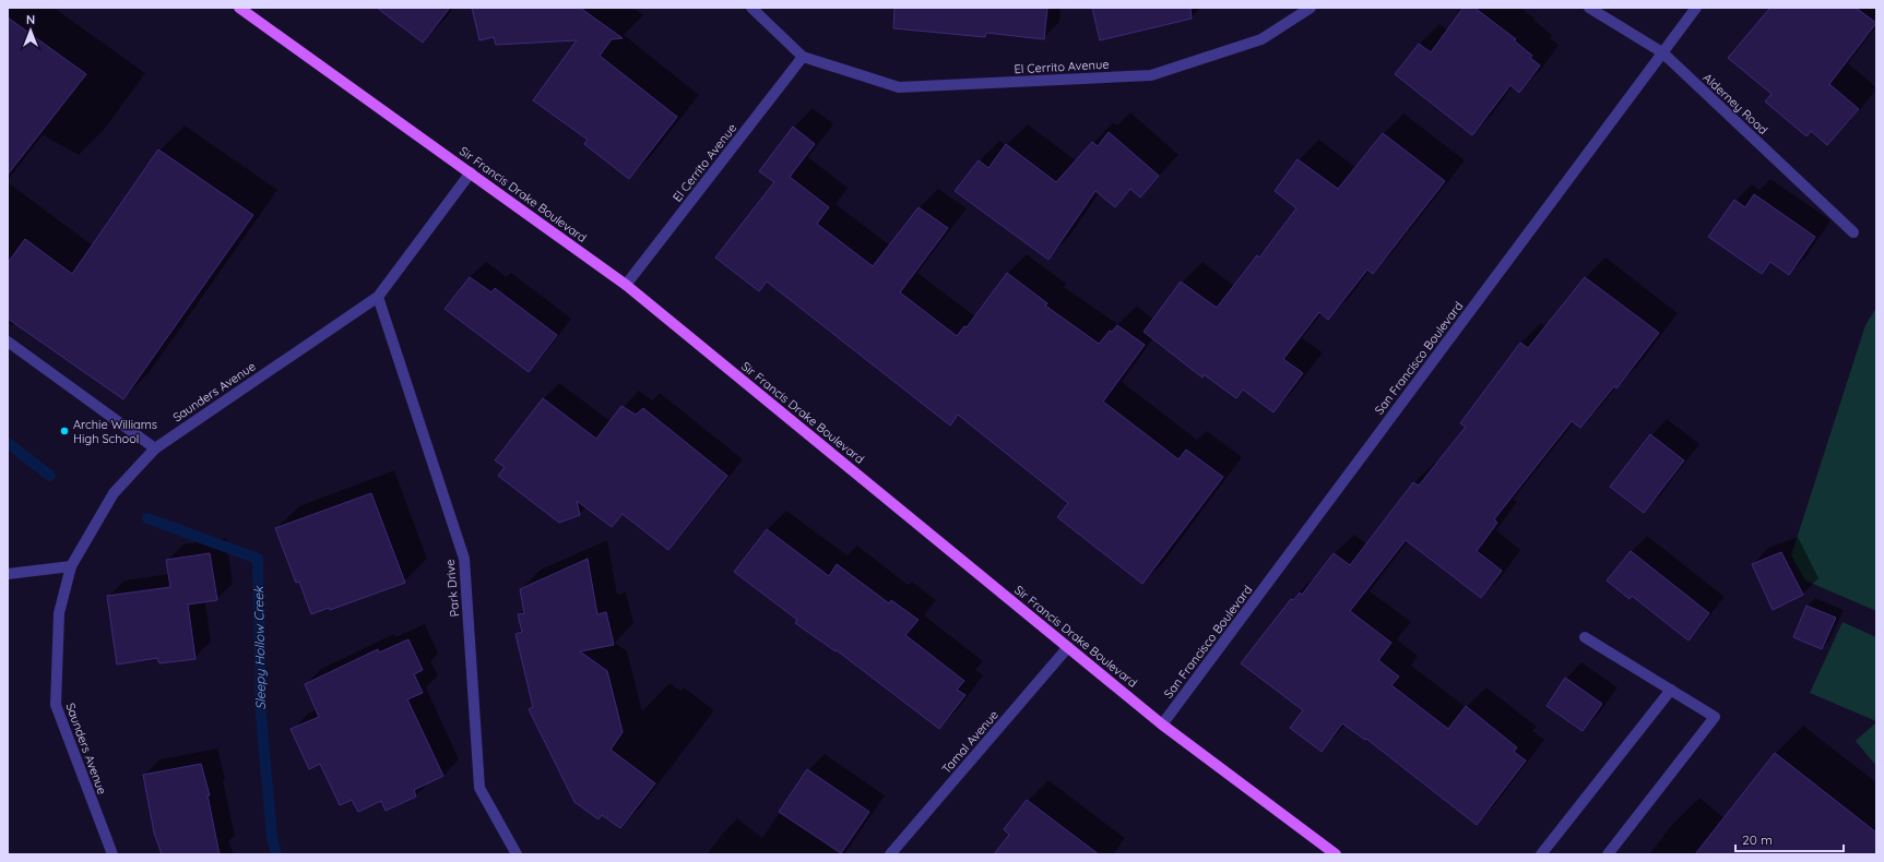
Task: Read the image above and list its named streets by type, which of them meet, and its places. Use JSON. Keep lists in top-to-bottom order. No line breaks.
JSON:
{"streets":{"main road":["Sir Francis Drake Boulevard"],"street":["El Cerrito Avenue","Alderney Road","San Francisco Boulevard","Saunders Avenue","Park Drive","Tamal Avenue"]},"crossings":[["El Cerrito Avenue","Sir Francis Drake Boulevard"],["Alderney Road","San Francisco Boulevard"],["Sir Francis Drake Boulevard","San Francisco Boulevard"],["Sir Francis Drake Boulevard","Saunders Avenue"],["Sir Francis Drake Boulevard","Tamal Avenue"],["Saunders Avenue","Park Drive"]],"water":["Sleepy Hollow Creek"],"places":["Archie Williams High School"],"scale_bar":"20 m","north":"top"}
